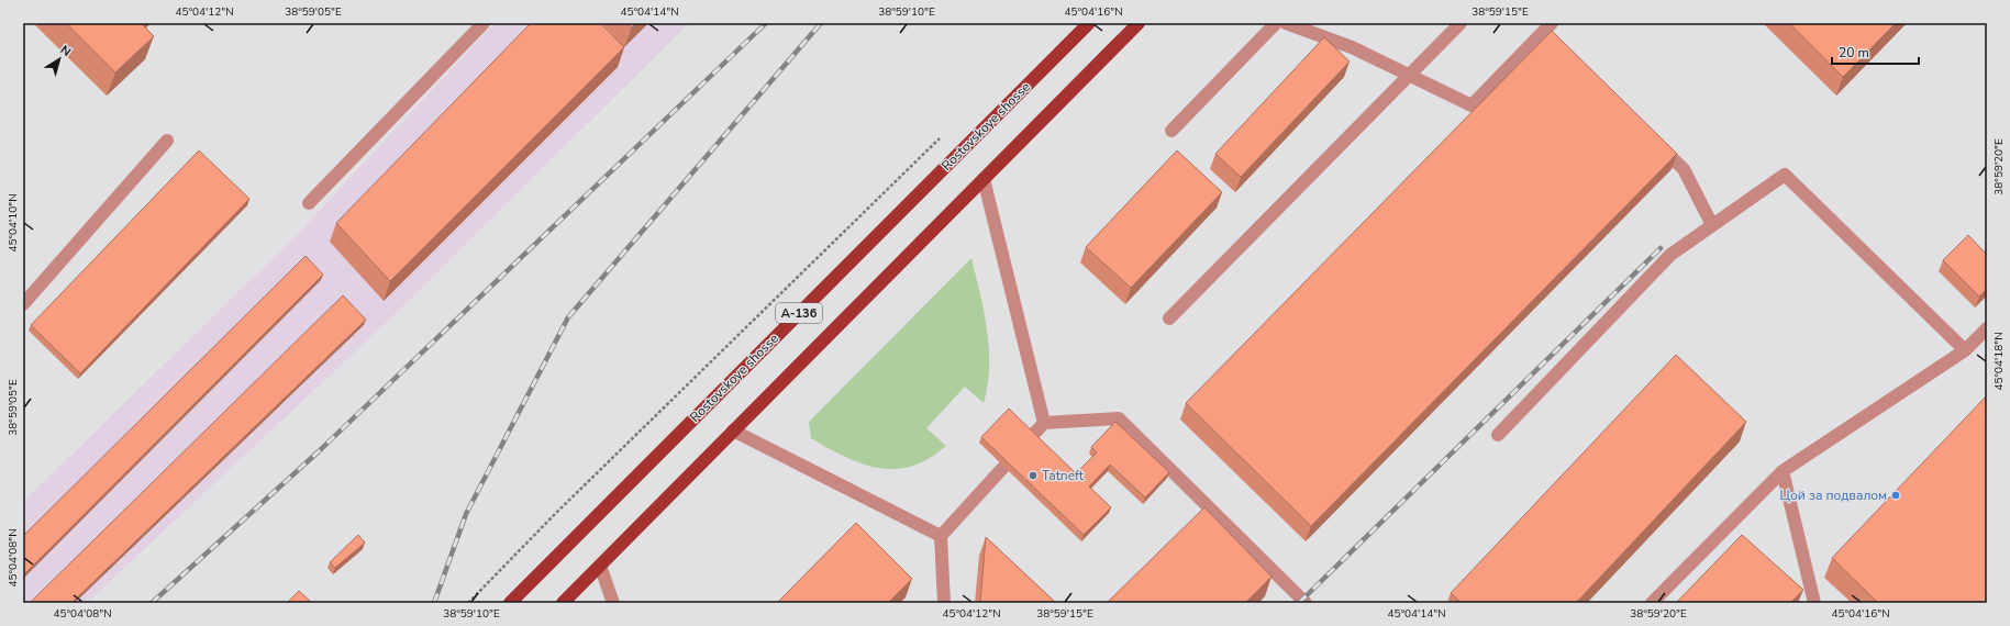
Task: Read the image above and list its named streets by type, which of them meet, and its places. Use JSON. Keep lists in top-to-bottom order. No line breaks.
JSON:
{"streets":{"main road":["Rostovskoye shosse","А-136"]},"places":["Tatneft","Цой за подвалом"],"scale_bar":"20 m","north":"top right","coordinates":["45°04'12\"N","38°59'05\"E","45°04'14\"N","38°59'10\"E","45°04'16\"N","38°59'15\"E","38°59'20\"E","45°04'10\"N","45°04'18\"N","45°04'08\"N"]}
